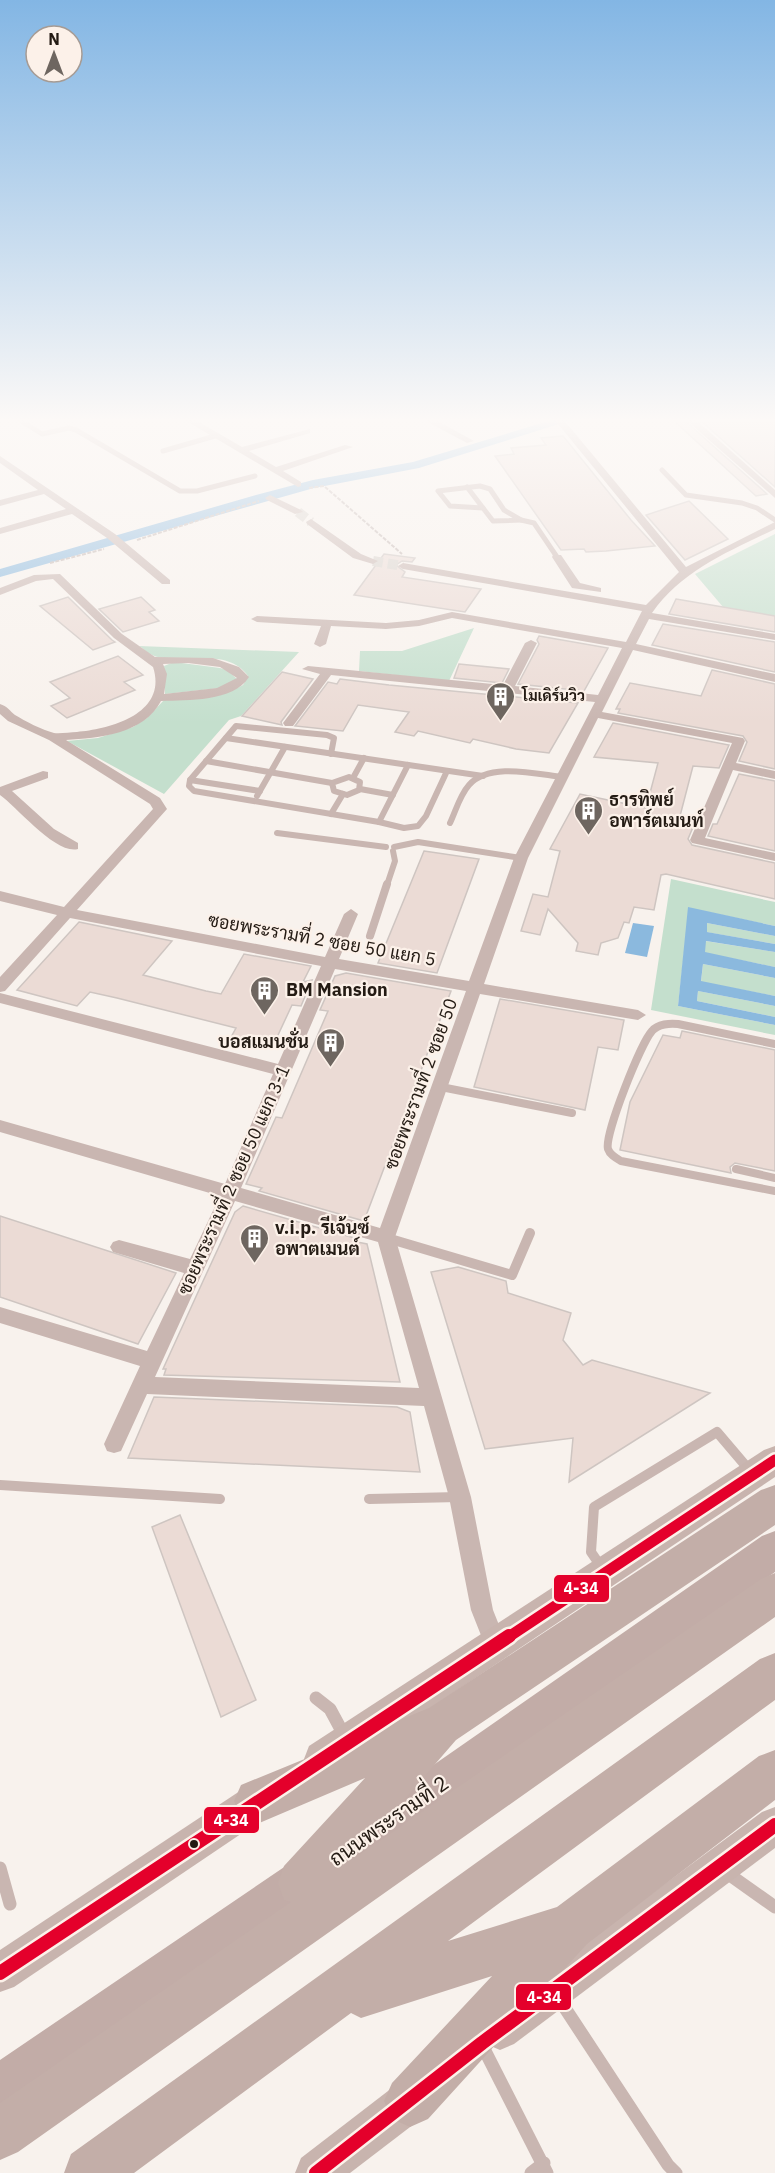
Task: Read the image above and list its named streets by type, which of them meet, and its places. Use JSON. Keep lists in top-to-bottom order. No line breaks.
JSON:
{"streets":{"highway":["ถนนพระรามที่ 2"],"street":["ซอยพระรามที่ 2 ซอย 50 แยก 5","ซอยพระรามที่ 2 ซอย 50","ซอยพระรามที่ 2 ซอย 50 แยก 3-1"]},"crossings":[["ซอยพระรามที่ 2 ซอย 50 แยก 5","ซอยพระรามที่ 2 ซอย 50"],["ซอยพระรามที่ 2 ซอย 50 แยก 5","ซอยพระรามที่ 2 ซอย 50 แยก 3-1"]],"places":{"building":["โมเดิร์นวิว","ธารทิพย์ อพาร์ตเมนท์","BM Mansion","บอสแมนชั่น","v.i.p. รีเจ้นซ์ อพาตเมนต์"]},"lines":["transit line 4-34"],"north":"top"}
